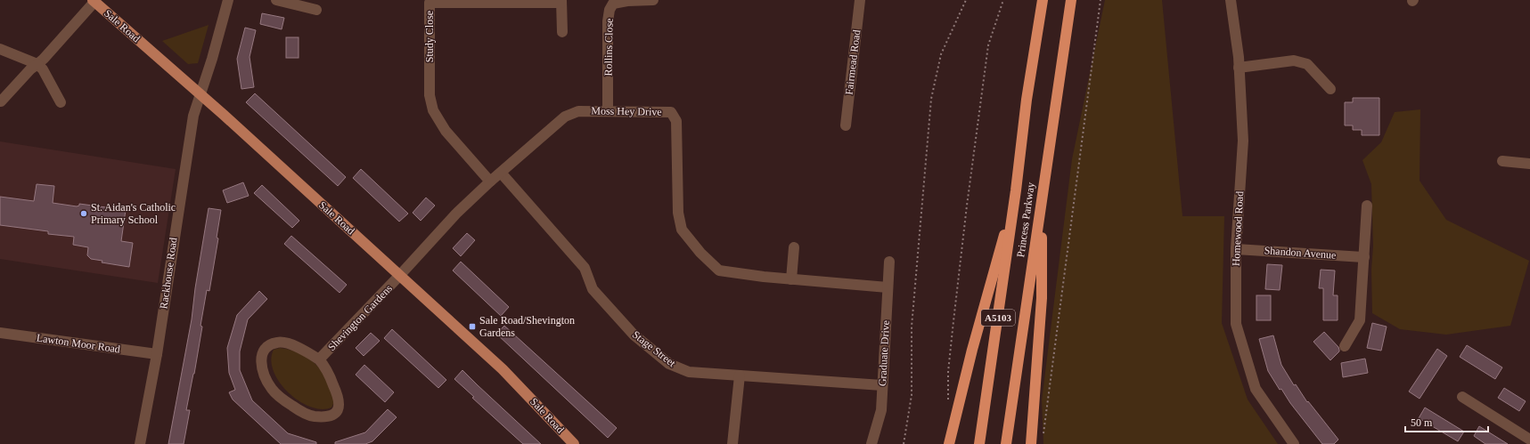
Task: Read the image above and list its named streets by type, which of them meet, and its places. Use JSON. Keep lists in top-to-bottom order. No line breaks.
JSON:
{"streets":{"highway":["Princess Parkway","A5103"],"main road":["Sale Road"],"street":["Study Close","Rollins Close","Fairmead Road","Moss Hey Drive","Homewood Road","Shandon Avenue","Rackhouse Road","Shevington Gardens","Lawton Moor Road","Stage Street","Graduate Drive"]},"crossings":[["Sale Road","Moss Hey Drive"],["Sale Road","Rackhouse Road"],["Sale Road","Shevington Gardens"],["Study Close","Moss Hey Drive"],["Rollins Close","Moss Hey Drive"],["Moss Hey Drive","Shevington Gardens"],["Moss Hey Drive","Stage Street"],["Moss Hey Drive","Graduate Drive"],["Homewood Road","Shandon Avenue"],["Rackhouse Road","Lawton Moor Road"],["Stage Street","Graduate Drive"]],"places":{"other":["St. Aidan's Catholic Primary School"],"transit":["Sale Road/Shevington Gardens"]},"scale_bar":"50 m"}
